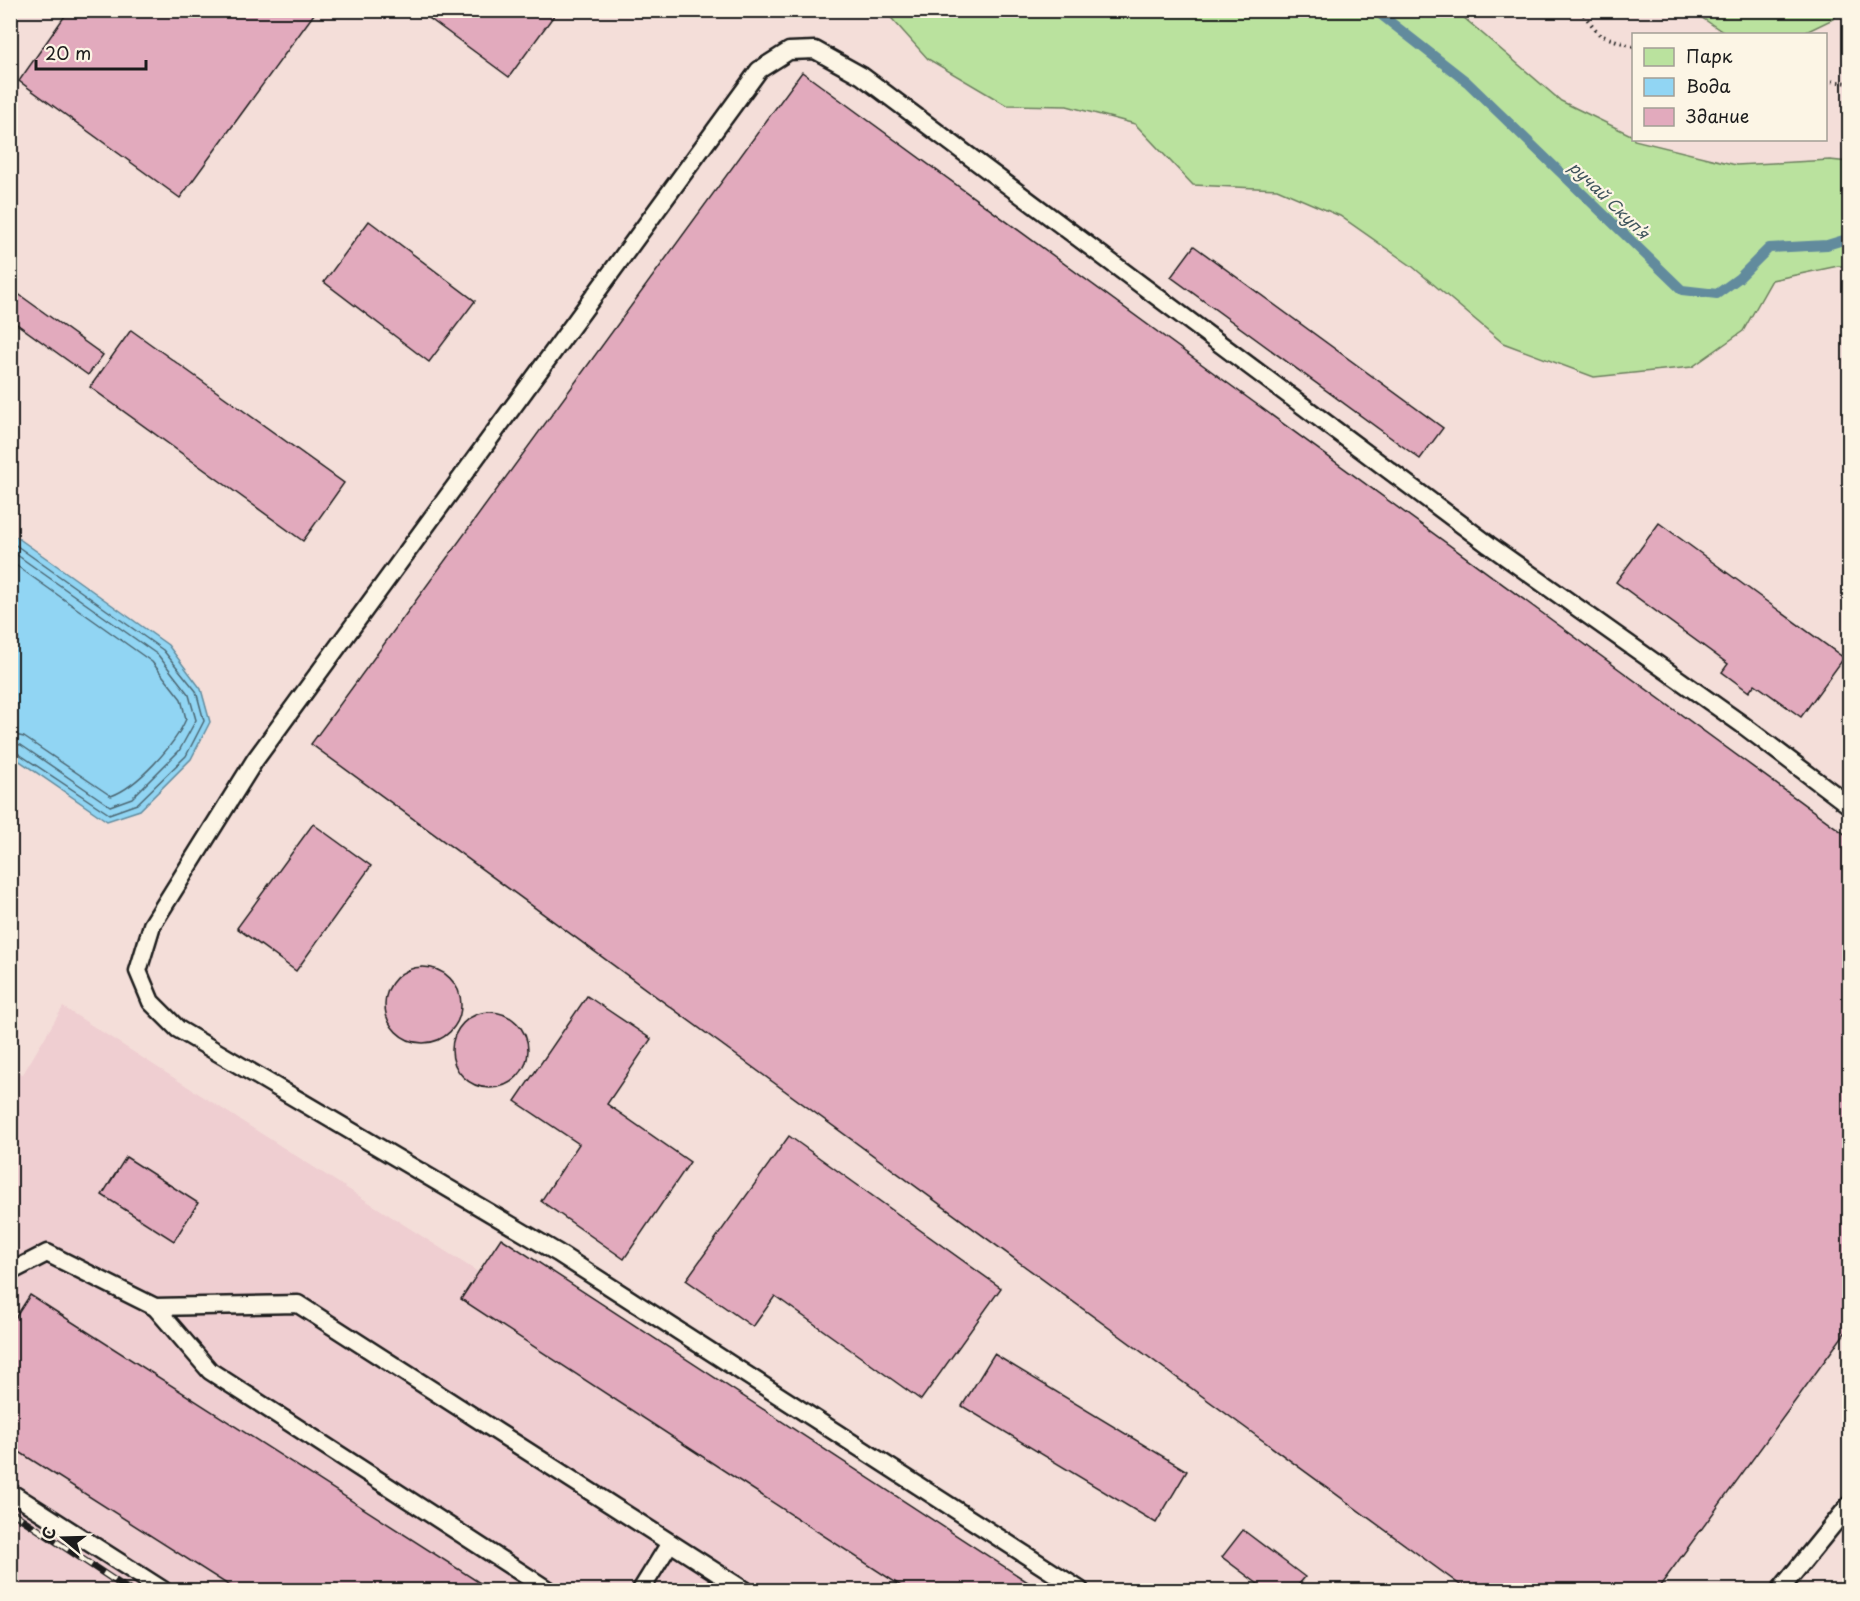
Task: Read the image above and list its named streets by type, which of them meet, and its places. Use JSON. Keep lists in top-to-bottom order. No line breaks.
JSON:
{"water":["ручай Скупʼя"],"legend":["Парк","Вода","Здание"],"scale_bar":"20 m","north":"left"}
